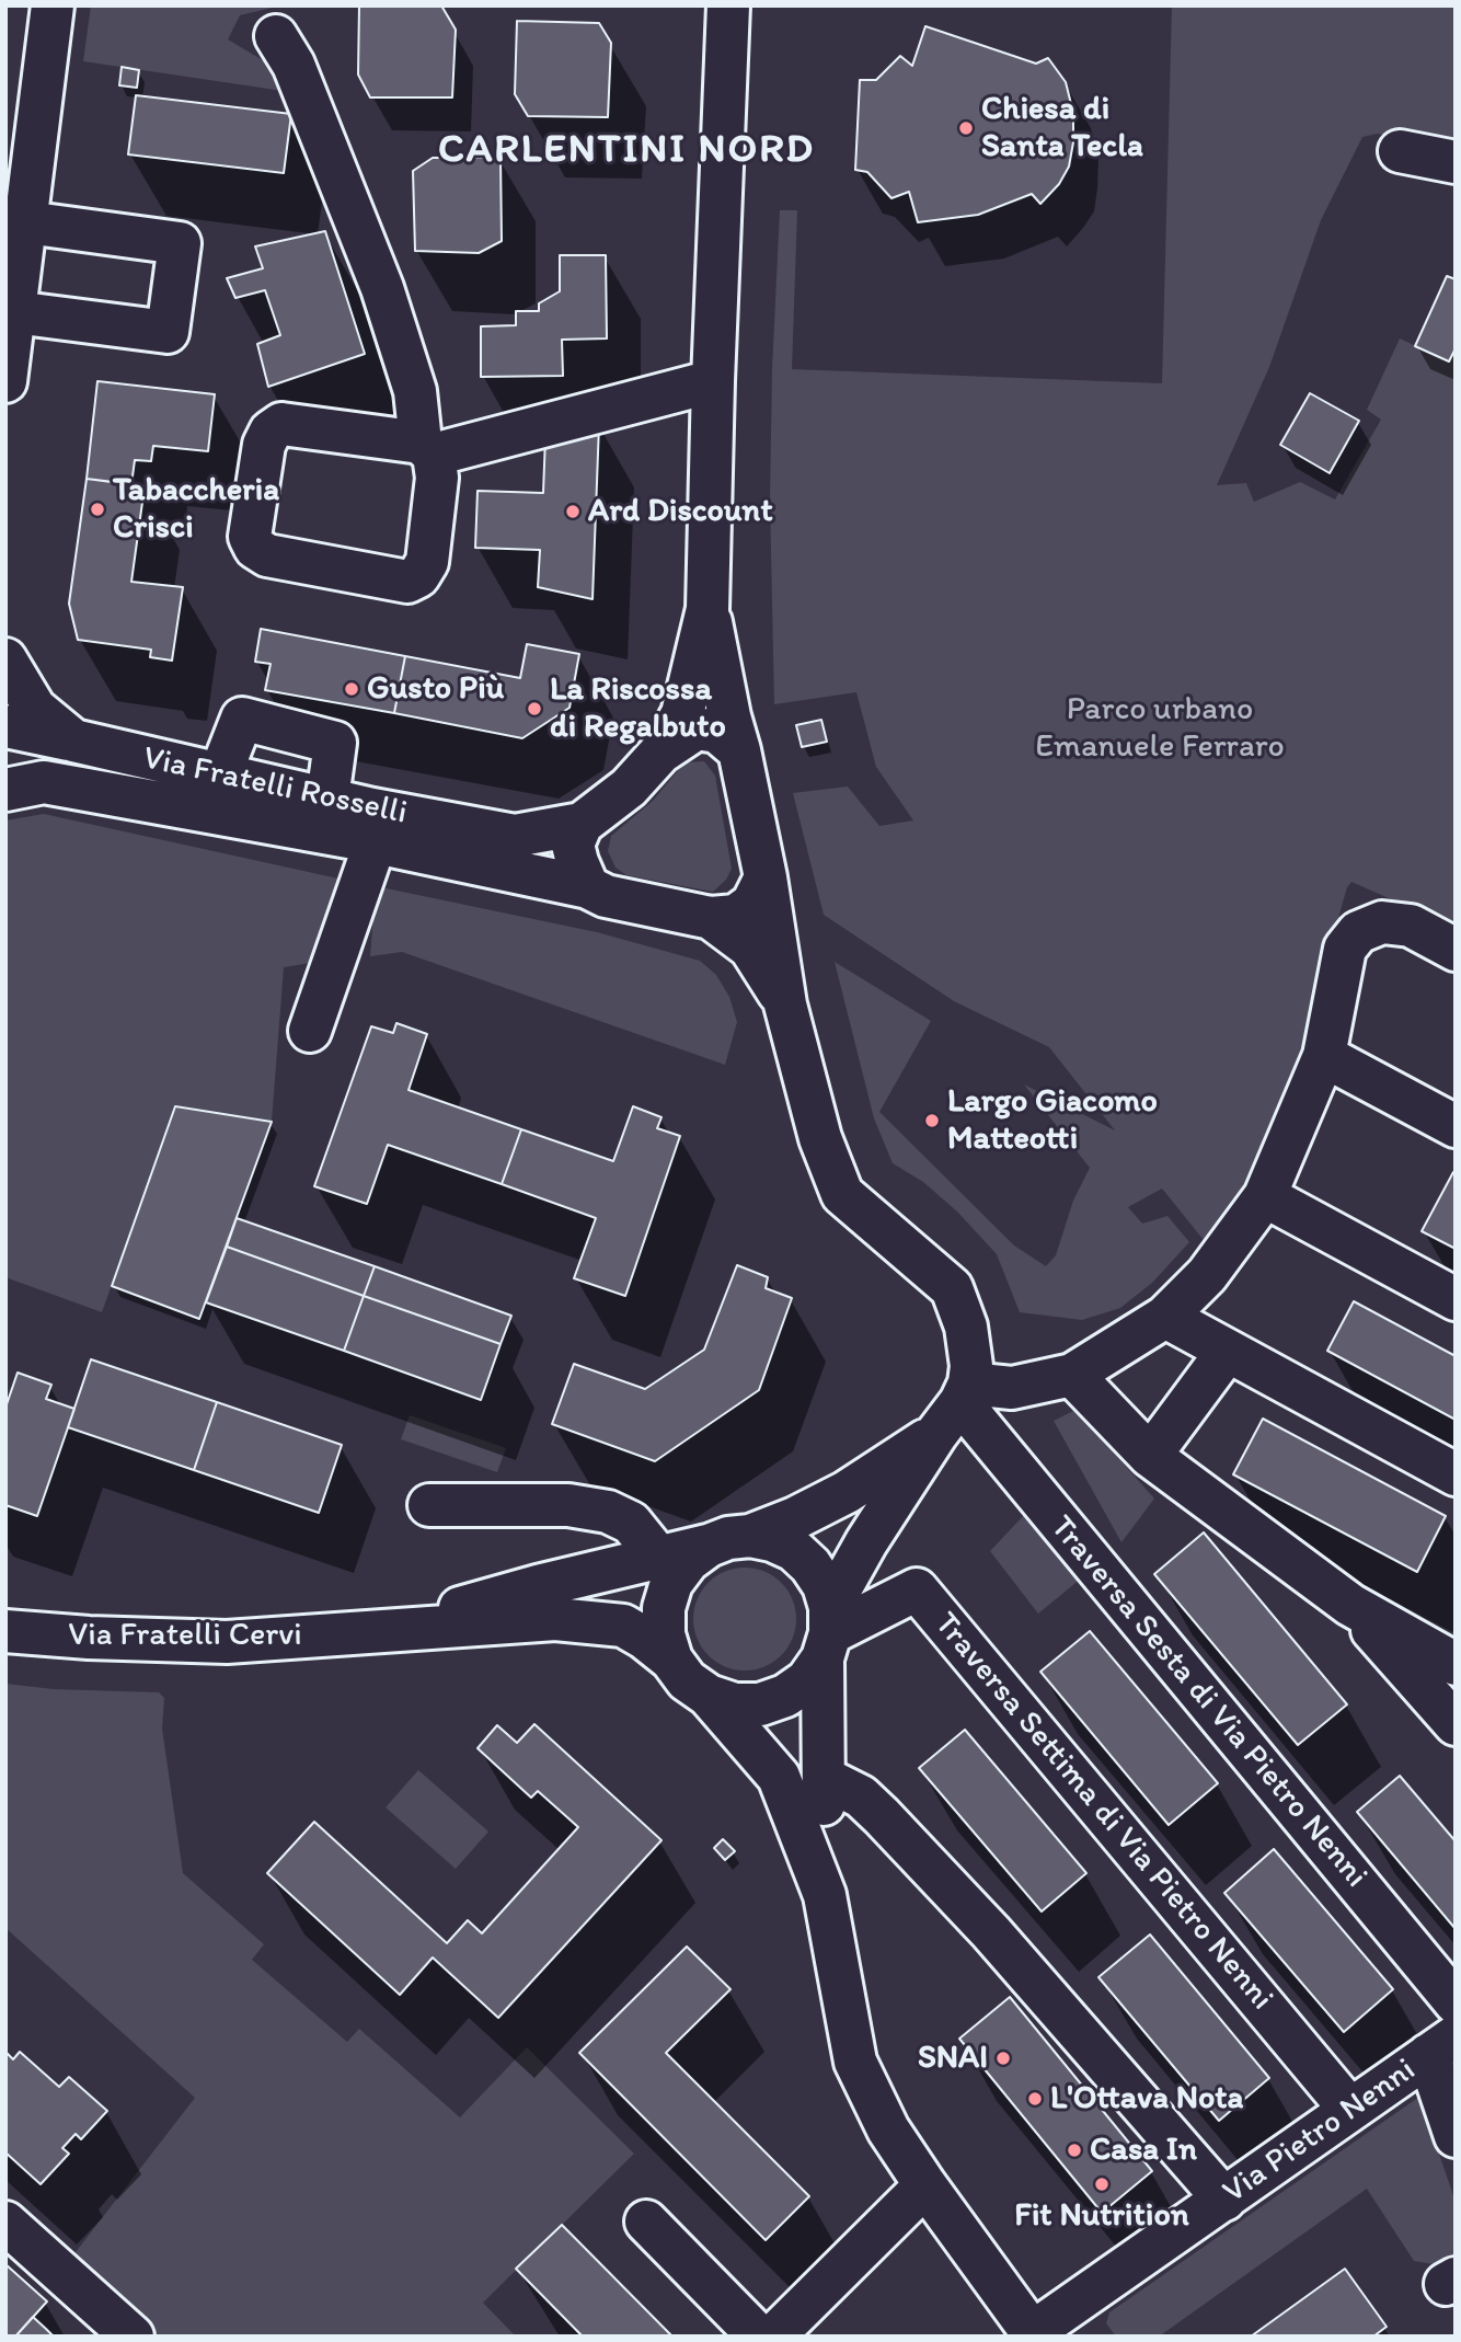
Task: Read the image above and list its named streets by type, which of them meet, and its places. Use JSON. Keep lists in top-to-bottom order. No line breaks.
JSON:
{"streets":{"street":["Via Fratelli Rosselli","Via Fratelli Cervi","Traversa Sesta di Via Pietro Nenni","Traversa Settima di Via Pietro Nenni","Via Pietro Nenni"]},"crossings":[["Traversa Settima di Via Pietro Nenni","Via Pietro Nenni"]],"districts":["CARLENTINI NORD"],"parks":["Parco urbano Emanuele Ferraro"],"places":["Chiesa di Santa Tecla","Tabaccheria Crisci","Ard Discount","Gusto Più","La Riscossa di Regalbuto","Largo Giacomo Matteotti","SNAI","L'Ottava Nota","Casa In","Fit Nutrition"]}
